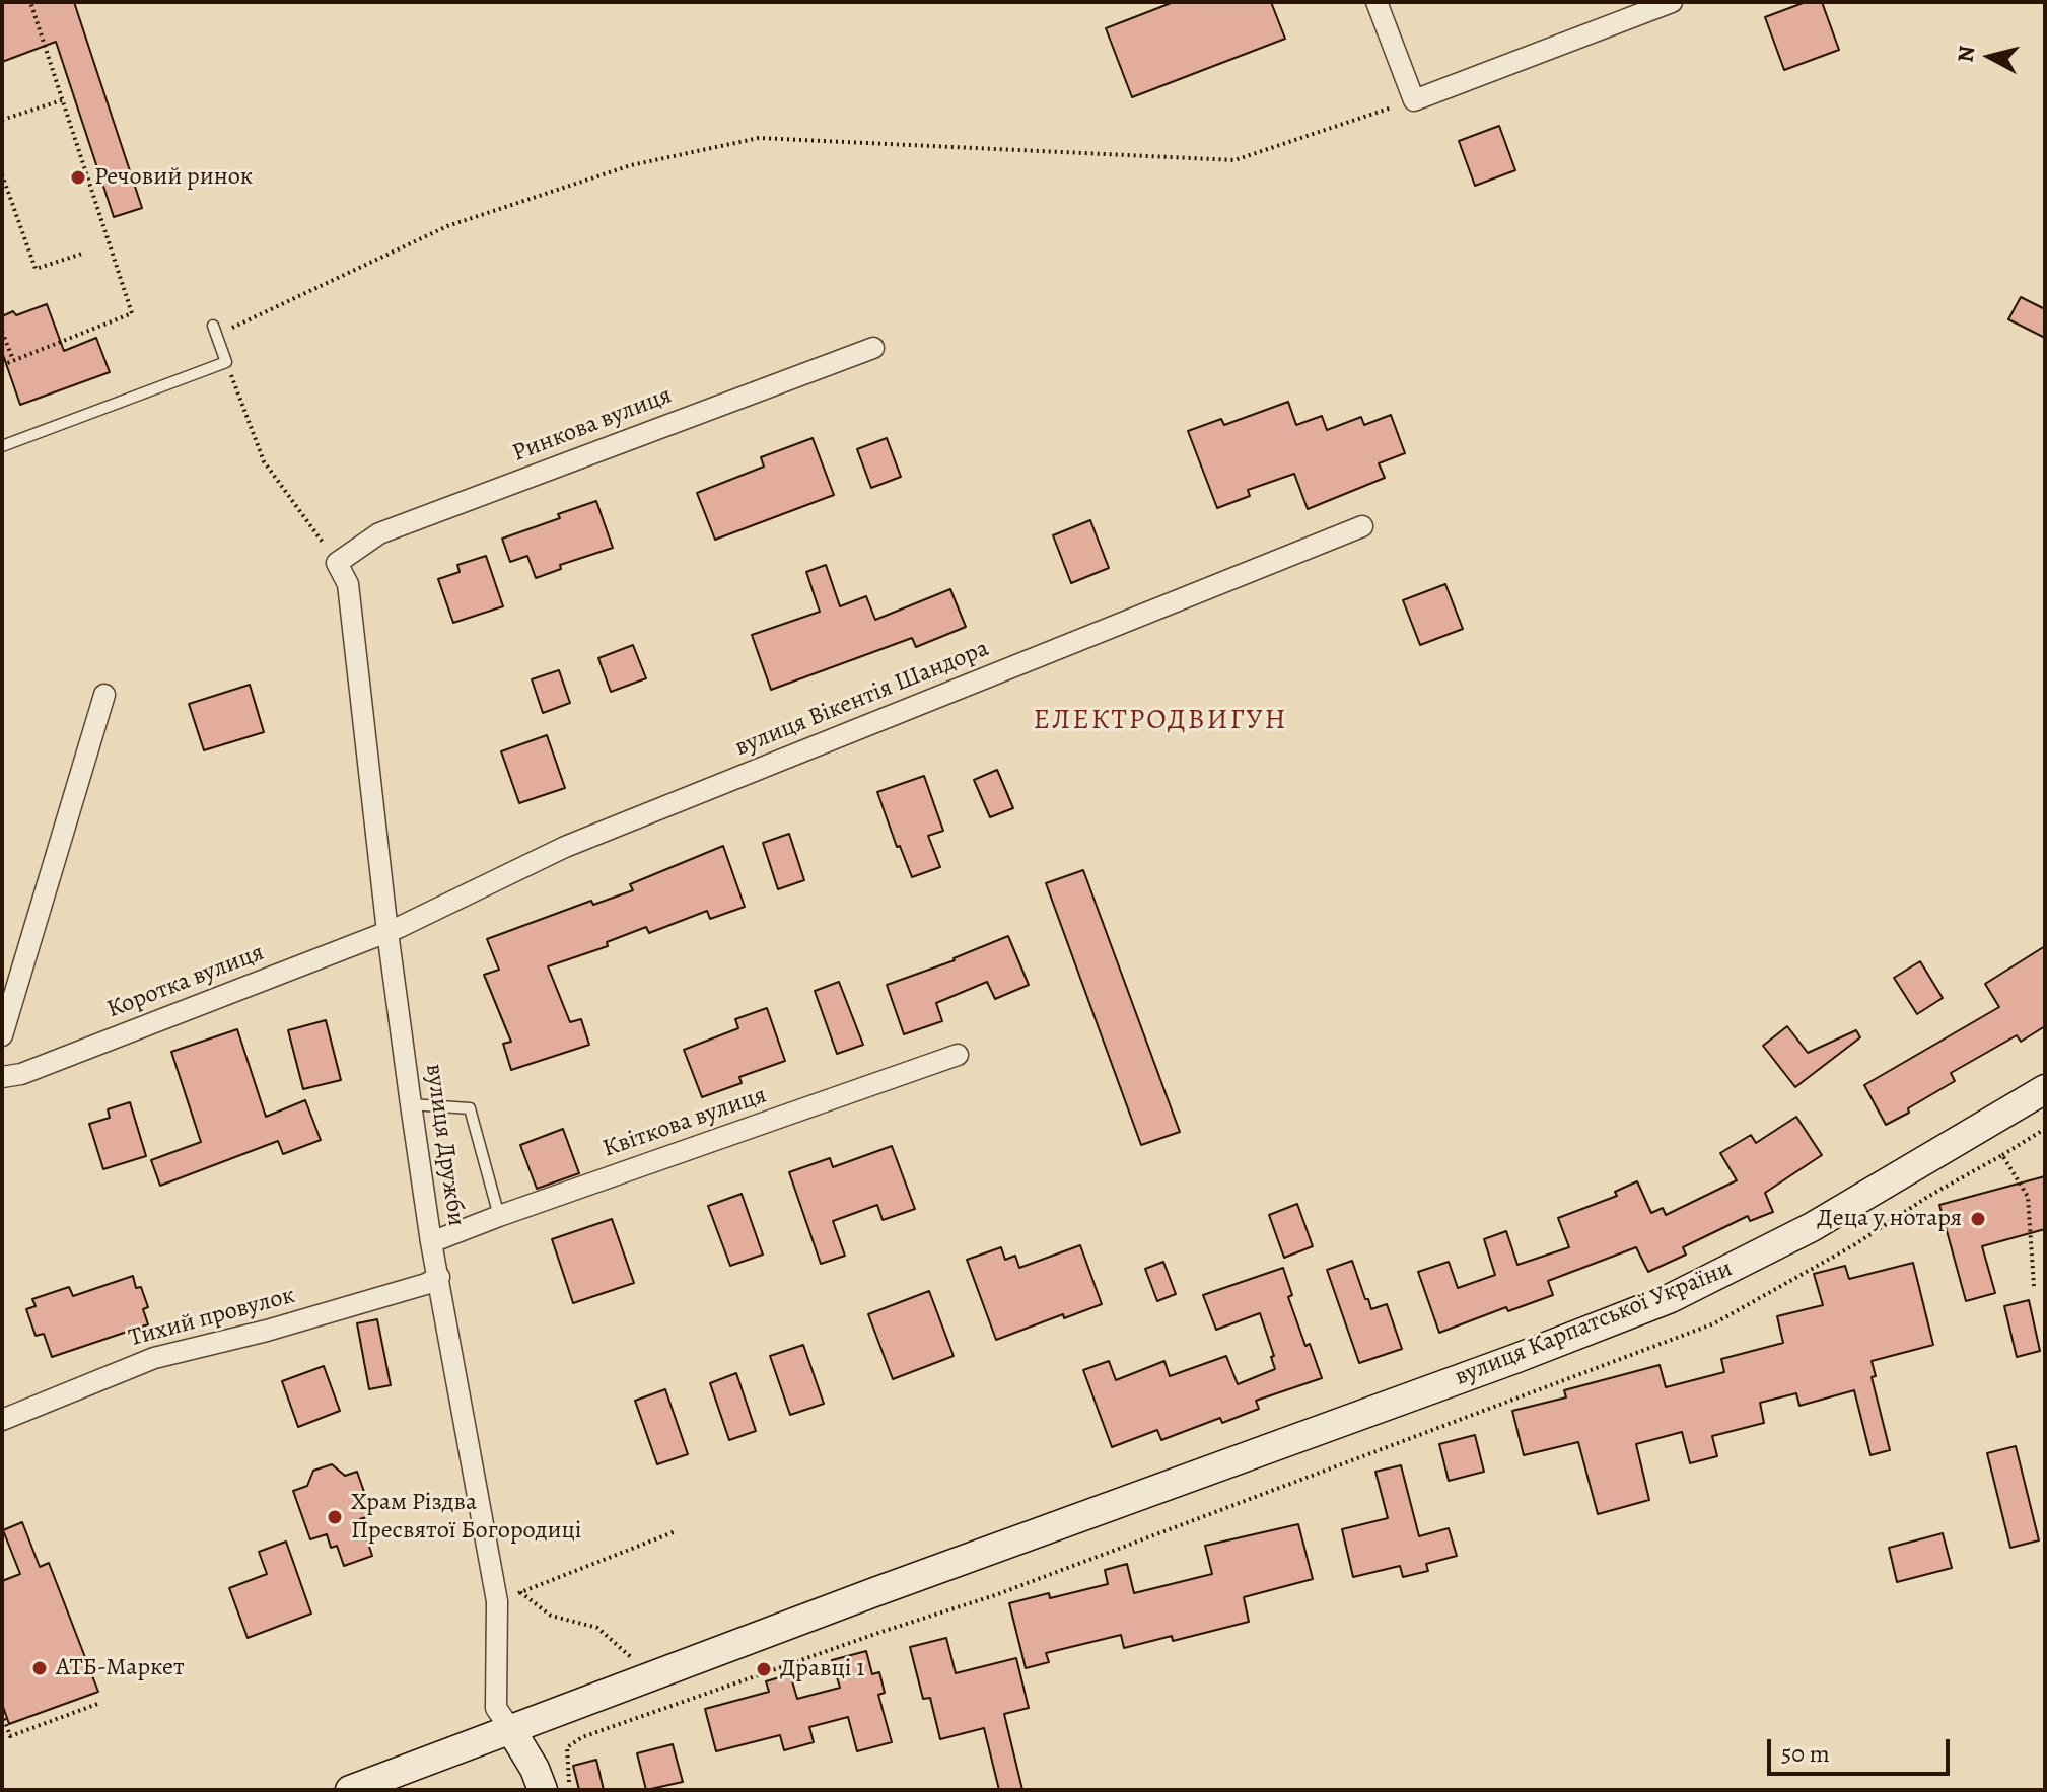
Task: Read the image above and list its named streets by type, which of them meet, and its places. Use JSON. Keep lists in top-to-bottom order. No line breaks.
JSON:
{"streets":{"main road":["вулиця Карпатської України"],"street":["Ринкова вулиця","вулиця Вікентія Шандора","Коротка вулиця","Квіткова вулиця","вулиця Дружби","Тихий провулок"]},"crossings":[["Ринкова вулиця","вулиця Дружби"],["вулиця Вікентія Шандора","Коротка вулиця"],["вулиця Вікентія Шандора","вулиця Дружби"],["Коротка вулиця","вулиця Дружби"],["Квіткова вулиця","вулиця Дружби"],["вулиця Дружби","Тихий провулок"],["вулиця Дружби","вулиця Карпатської України"]],"districts":["ЕЛЕКТРОДВИГУН"],"places":["Речовий ринок","Деца у нотаря","Храм Різдва Пресвятої Богородиці","АТБ-Маркет","Дравці 1"],"scale_bar":"50 m","north":"left"}
